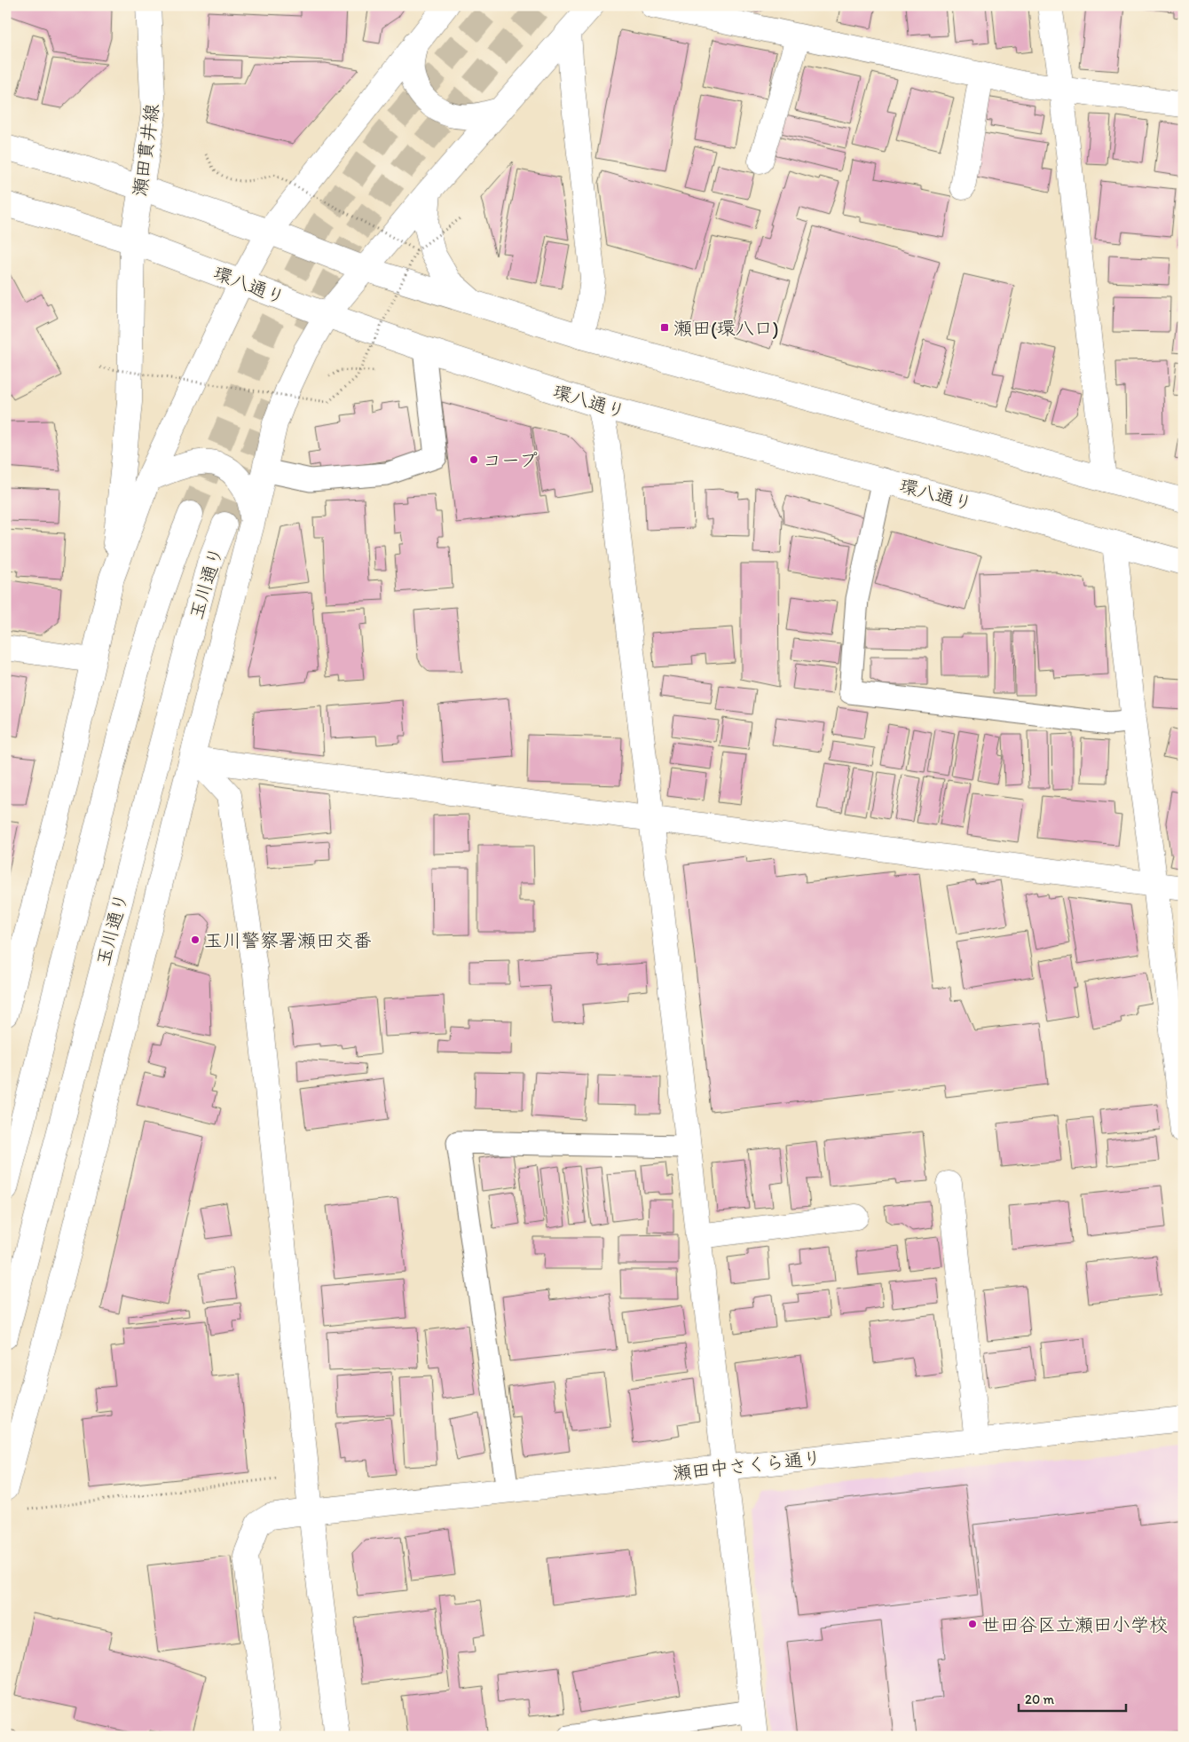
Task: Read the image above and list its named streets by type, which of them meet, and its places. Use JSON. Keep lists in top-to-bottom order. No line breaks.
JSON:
{"streets":{"main road":["瀬田貫井線","環八通り","玉川通り","瀬田中さくら通り"]},"crossings":[["瀬田貫井線","環八通り"]],"places":{"transit":["瀬田(環八口)"],"other":["コープ","玉川警察署瀬田交番","世田谷区立瀬田小学校"]},"scale_bar":"20 m"}
